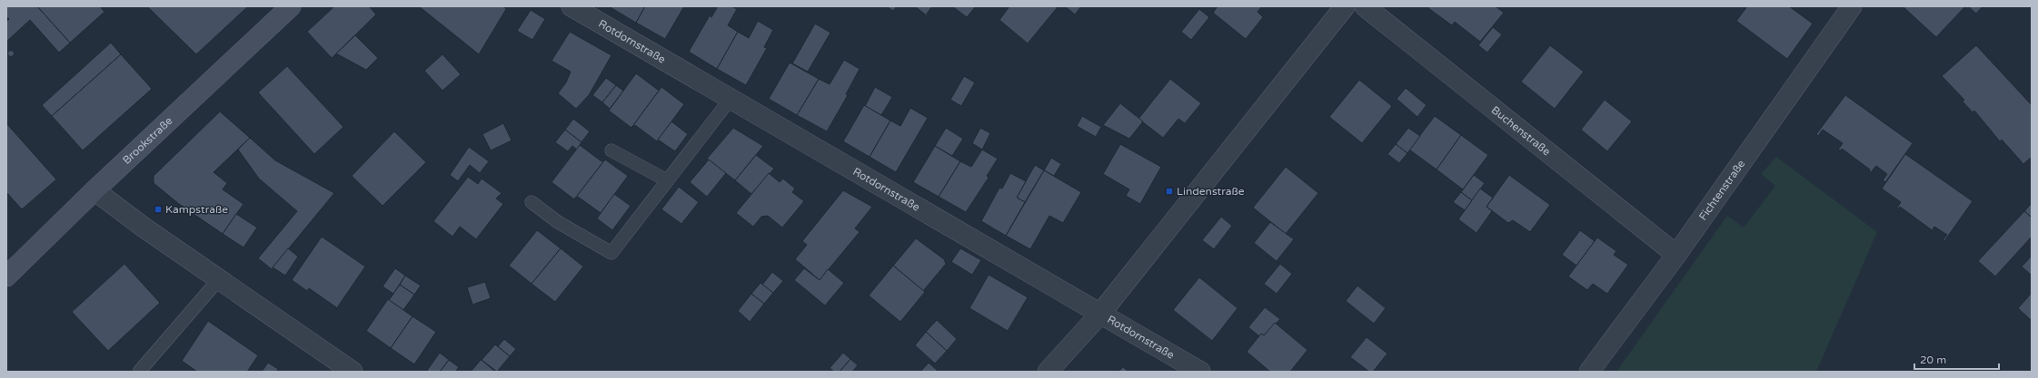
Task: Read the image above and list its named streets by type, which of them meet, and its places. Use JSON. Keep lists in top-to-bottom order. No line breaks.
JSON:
{"streets":{"main road":["Brookstraße"],"street":["Rotdornstraße","Buchenstraße","Fichtenstraße"]},"crossings":[["Buchenstraße","Fichtenstraße"]],"places":{"transit":["Lindenstraße","Kampstraße"]},"scale_bar":"20 m"}
